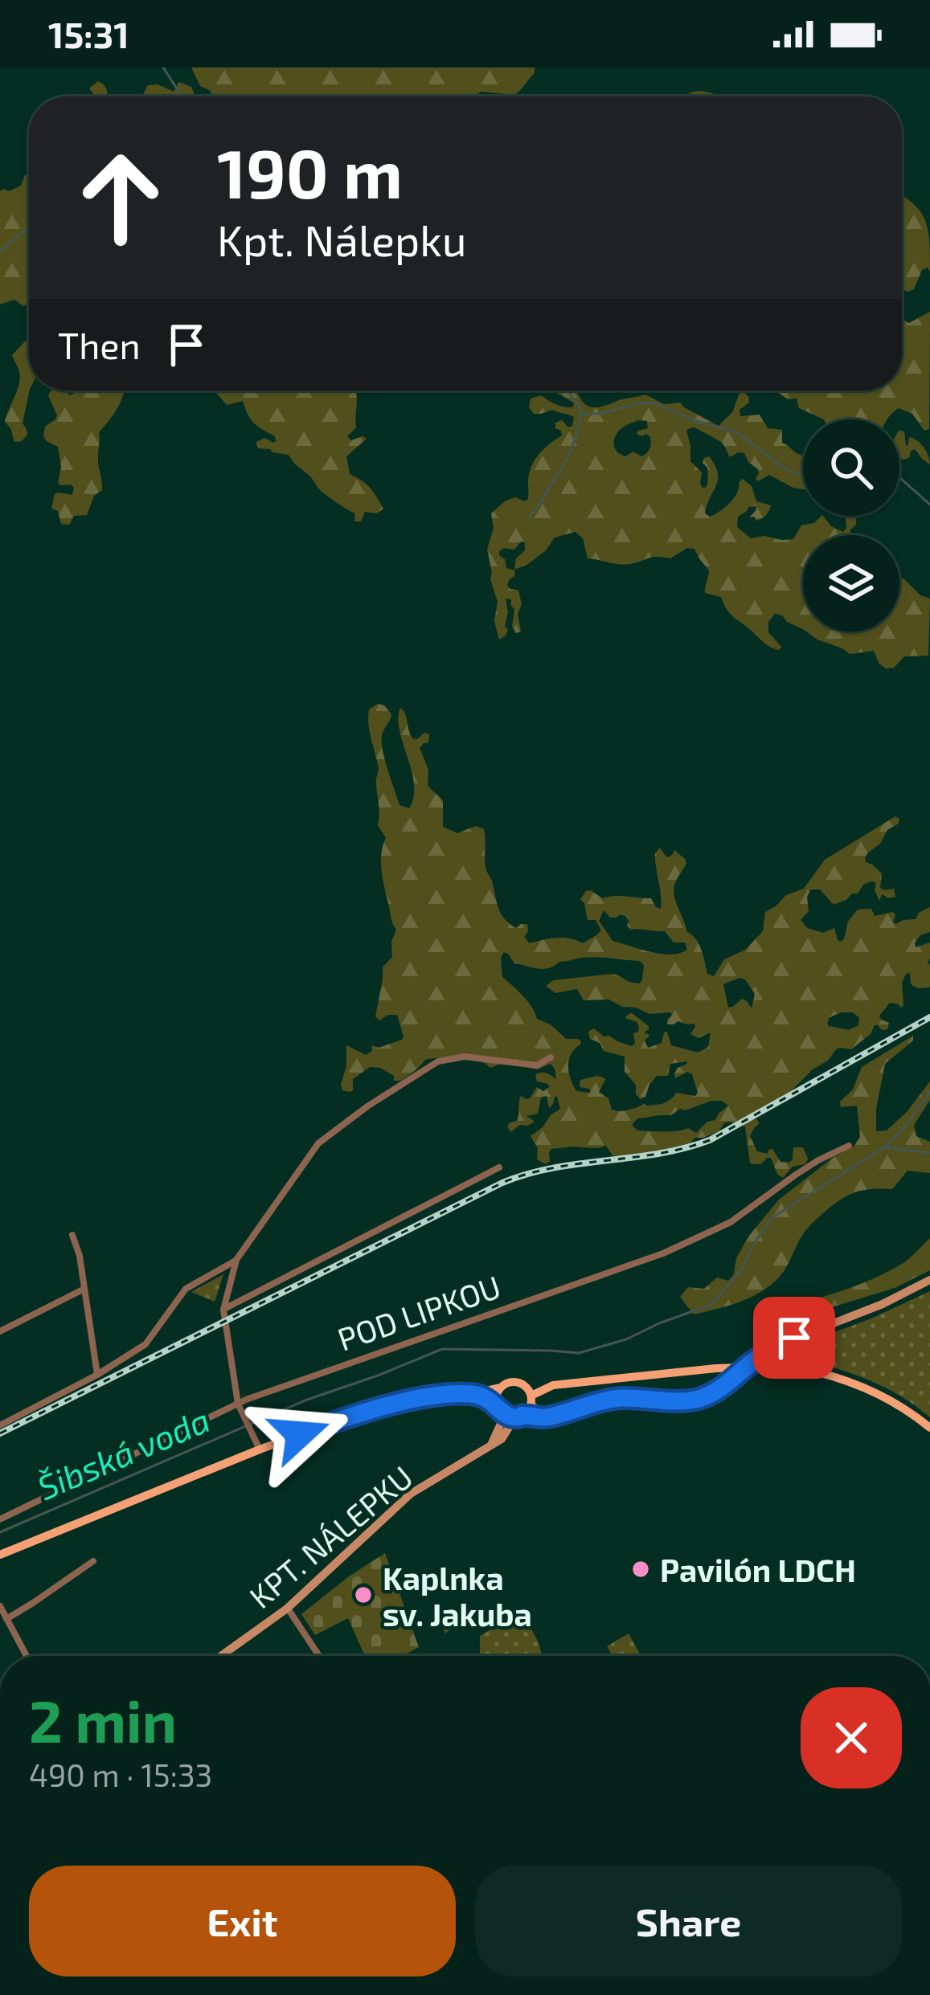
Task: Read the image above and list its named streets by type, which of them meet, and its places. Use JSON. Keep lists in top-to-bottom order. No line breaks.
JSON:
{"streets":{"street":["POD LIPKOU","KPT. NÁLEPKU"]},"water":["Šibská voda"],"places":["Pavilón LDCH","Kaplnka sv. Jakuba"],"page":{"status":"15:31","turn":["190 m","Kpt. Nálepku"],"then":"Then","heading":["2 min","490 m · 15:33"],"buttons":["Exit","Share"]}}
